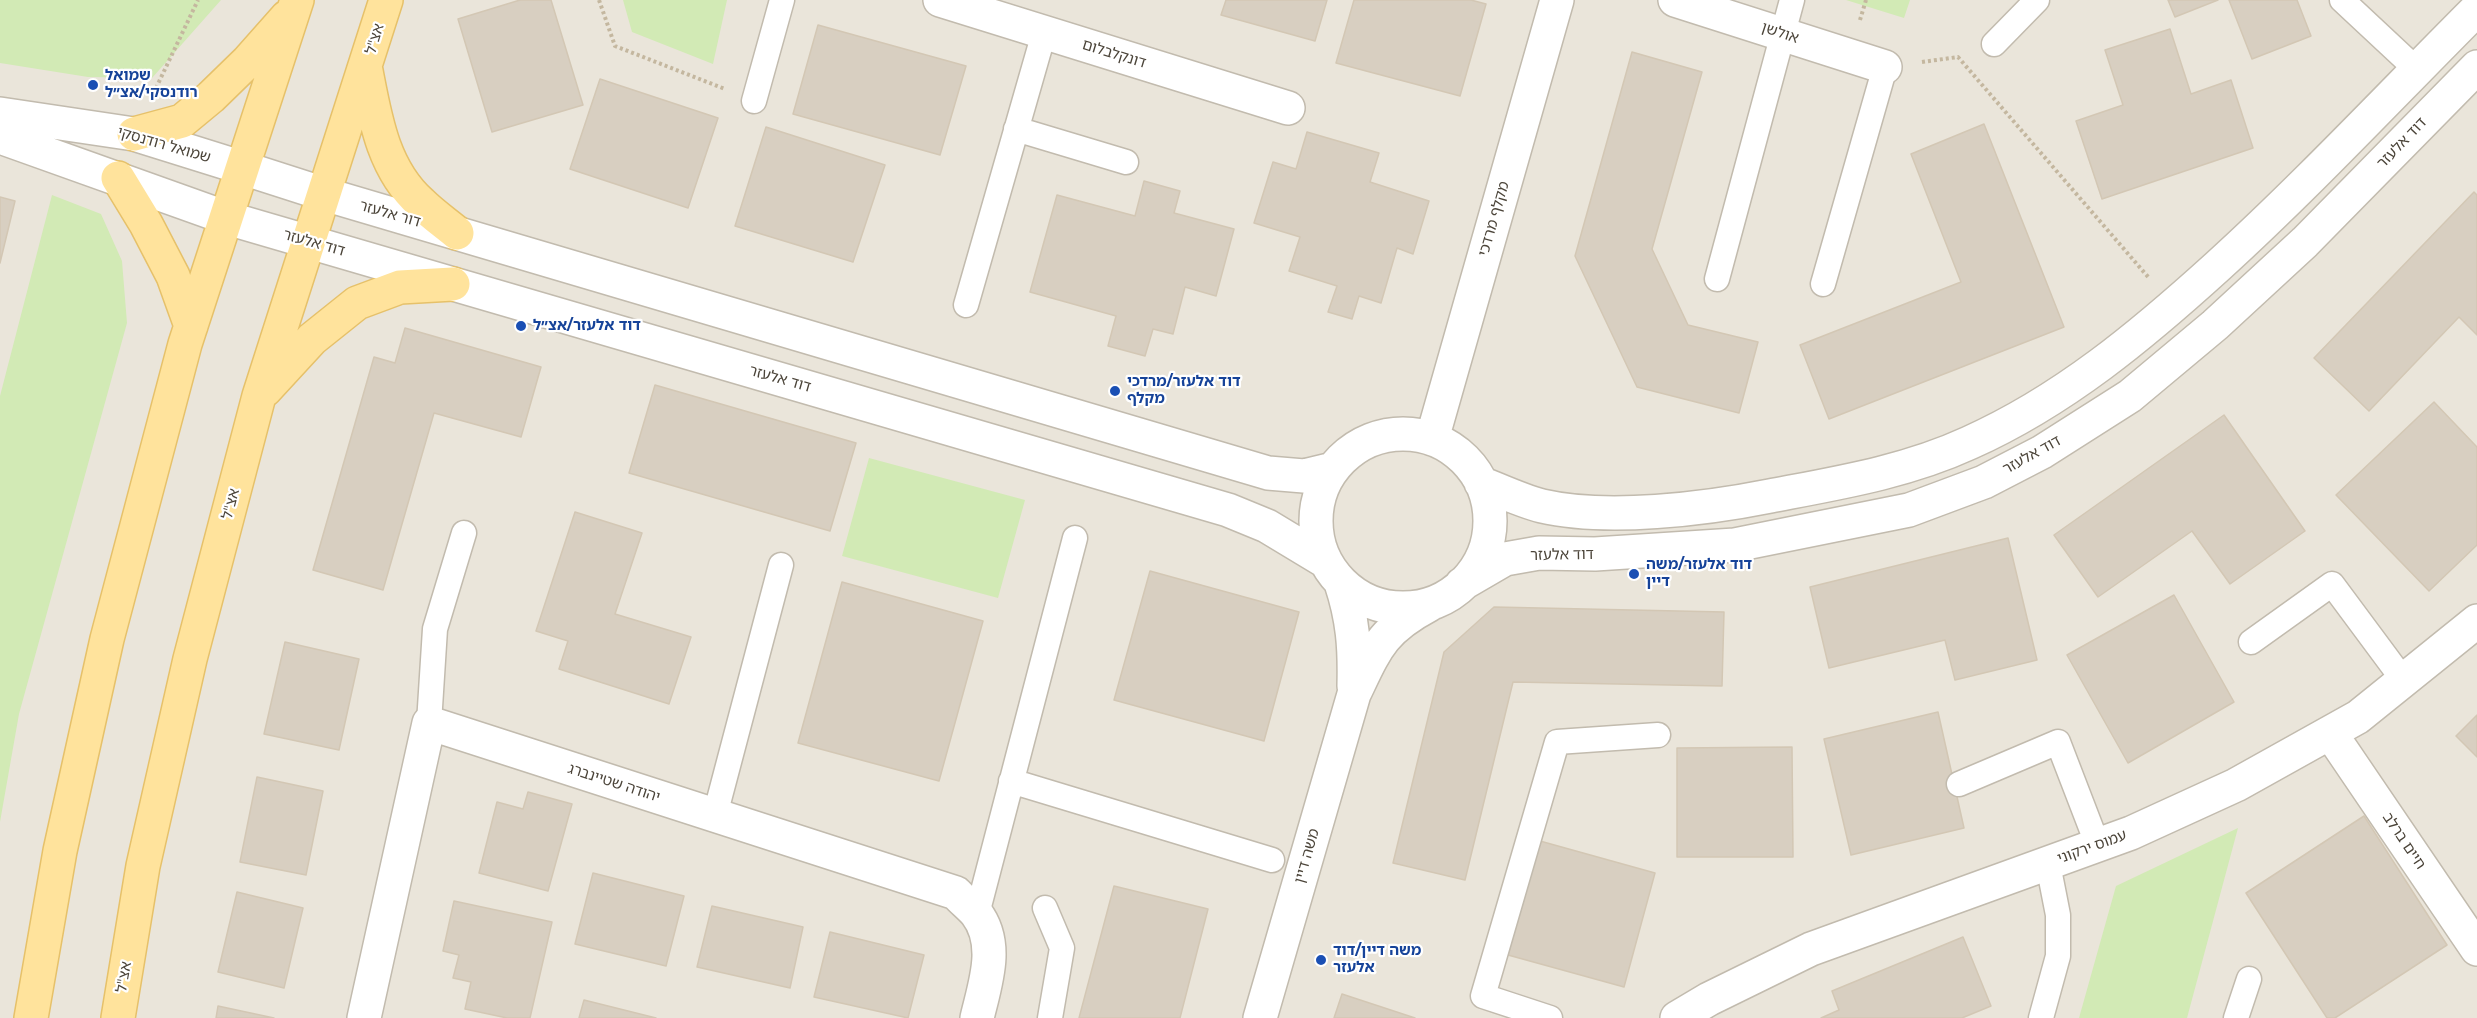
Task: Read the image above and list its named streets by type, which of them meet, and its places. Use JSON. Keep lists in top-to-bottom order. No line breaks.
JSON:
{"streets":{"main road":["אצ\"ל"],"street":["אולשן","דונקלבלום","דוד אלעזר","שמואל רודנסקי","דור אלעזר","מקלף מרדכי","יהודה שטיינברג","חיים ברלב","עמוס ירקוני","משה דיין"]},"crossings":[["אצ\"ל","דוד אלעזר"],["אצ\"ל","שמואל רודנסקי"],["אצ\"ל","דור אלעזר"],["דוד אלעזר","מקלף מרדכי"],["דוד אלעזר","משה דיין"],["שמואל רודנסקי","דור אלעזר"],["מקלף מרדכי","משה דיין"],["חיים ברלב","עמוס ירקוני"]],"places":["שמואל רודנסקי/אצ״ל","דוד אלעזר/אצ״ל","דוד אלעזר/מרדכי מקלף","דוד אלעזר/משה דיין","משה דיין/דוד אלעזר"]}
